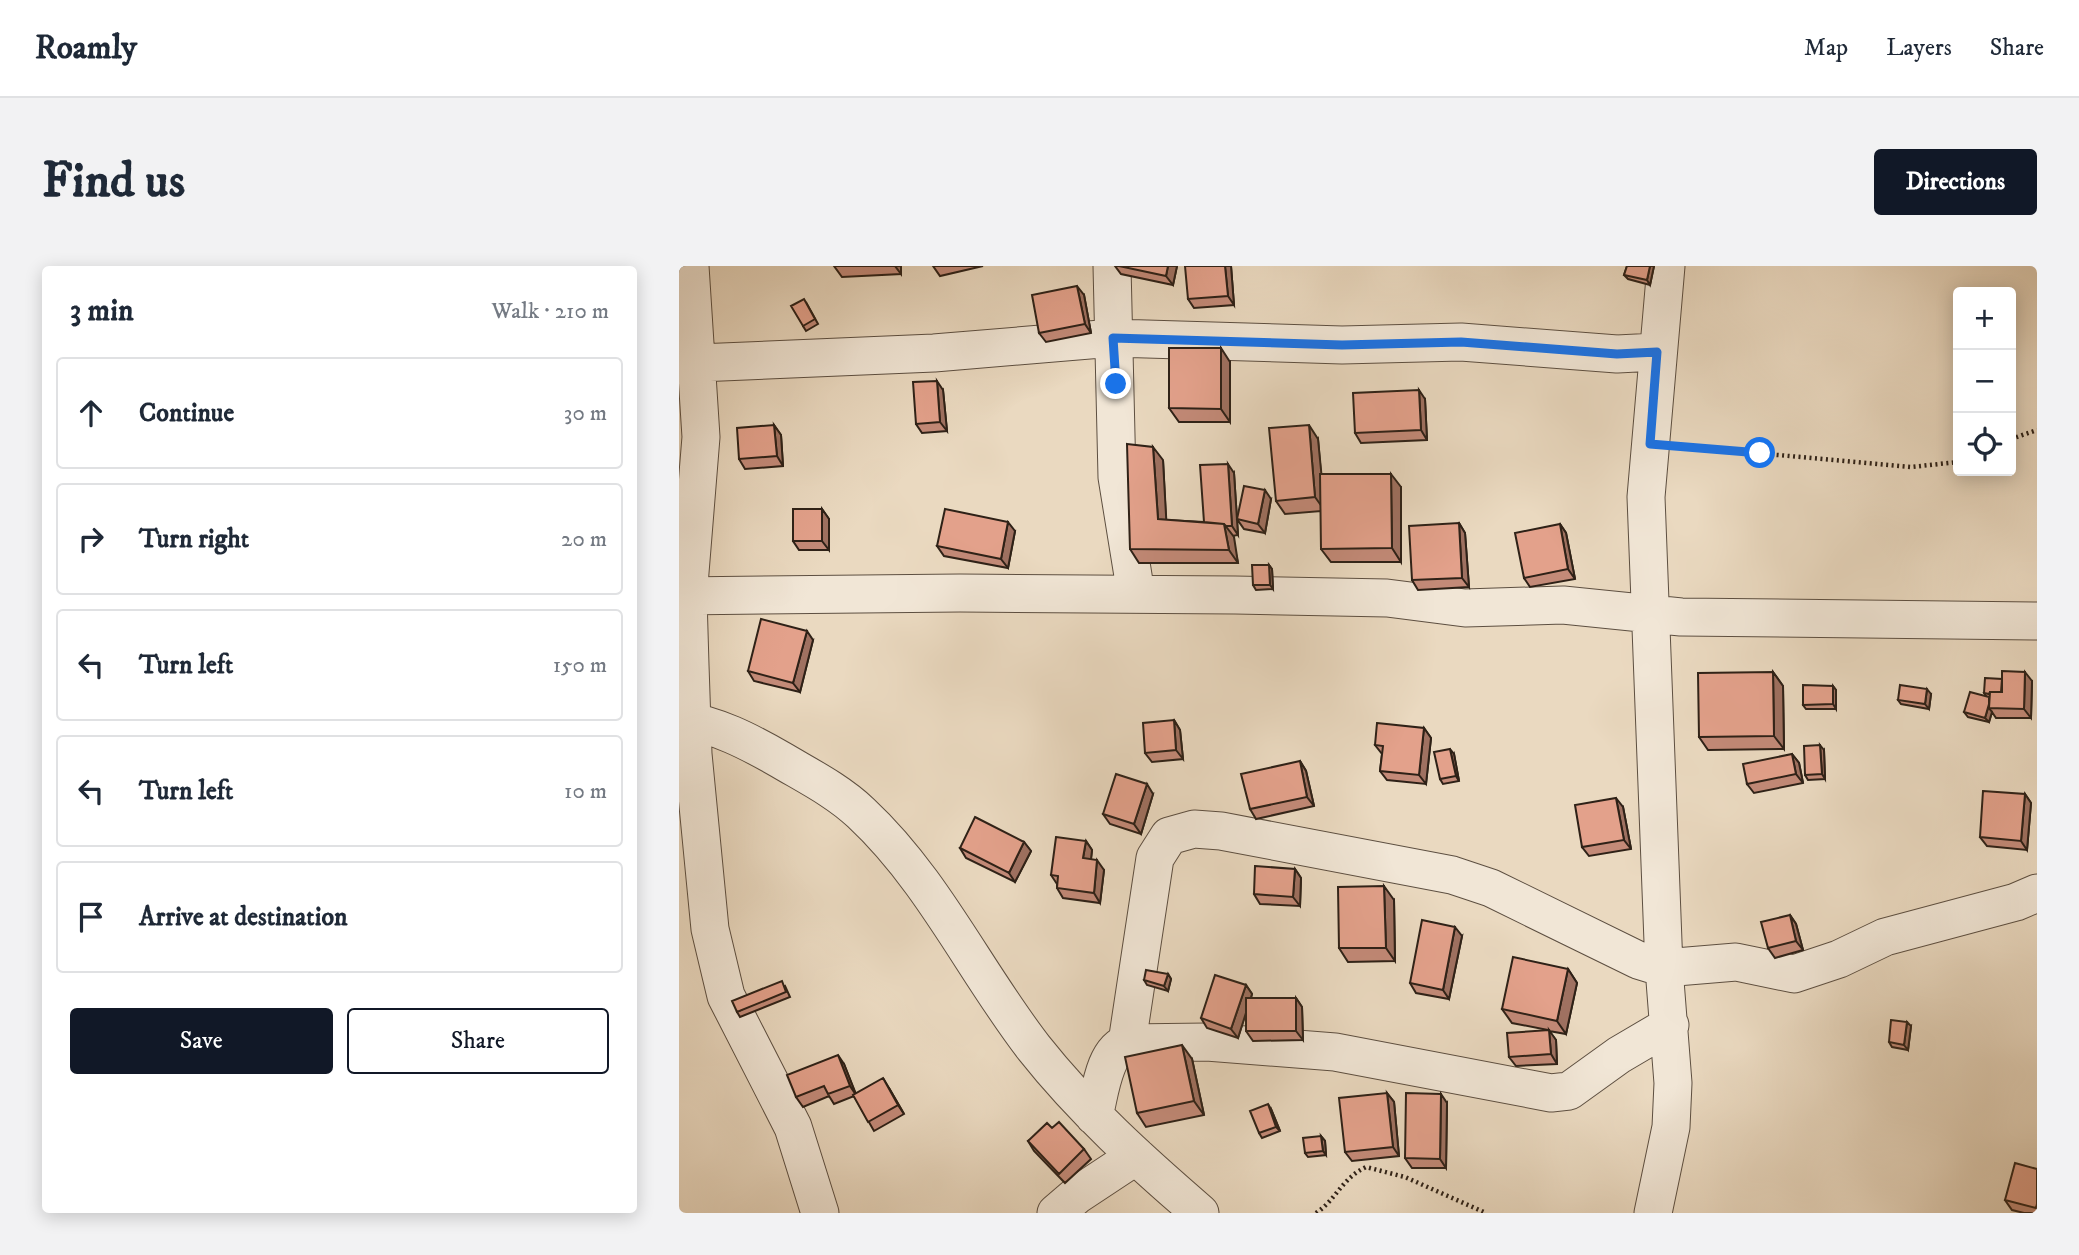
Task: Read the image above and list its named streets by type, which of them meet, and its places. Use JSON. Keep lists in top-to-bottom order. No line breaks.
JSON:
{"page":{"header":"Roamly","nav":["Map","Layers","Share"],"buttons":["Directions",["Save","Share"]],"title":"Find us","heading":["3 min","Walk · 210 m"],"map_buttons":["+","−"],"list":[["Continue","30 m"],["Turn right","20 m"],["Turn left","150 m"],["Turn left","10 m"],"Arrive at destination"]}}
